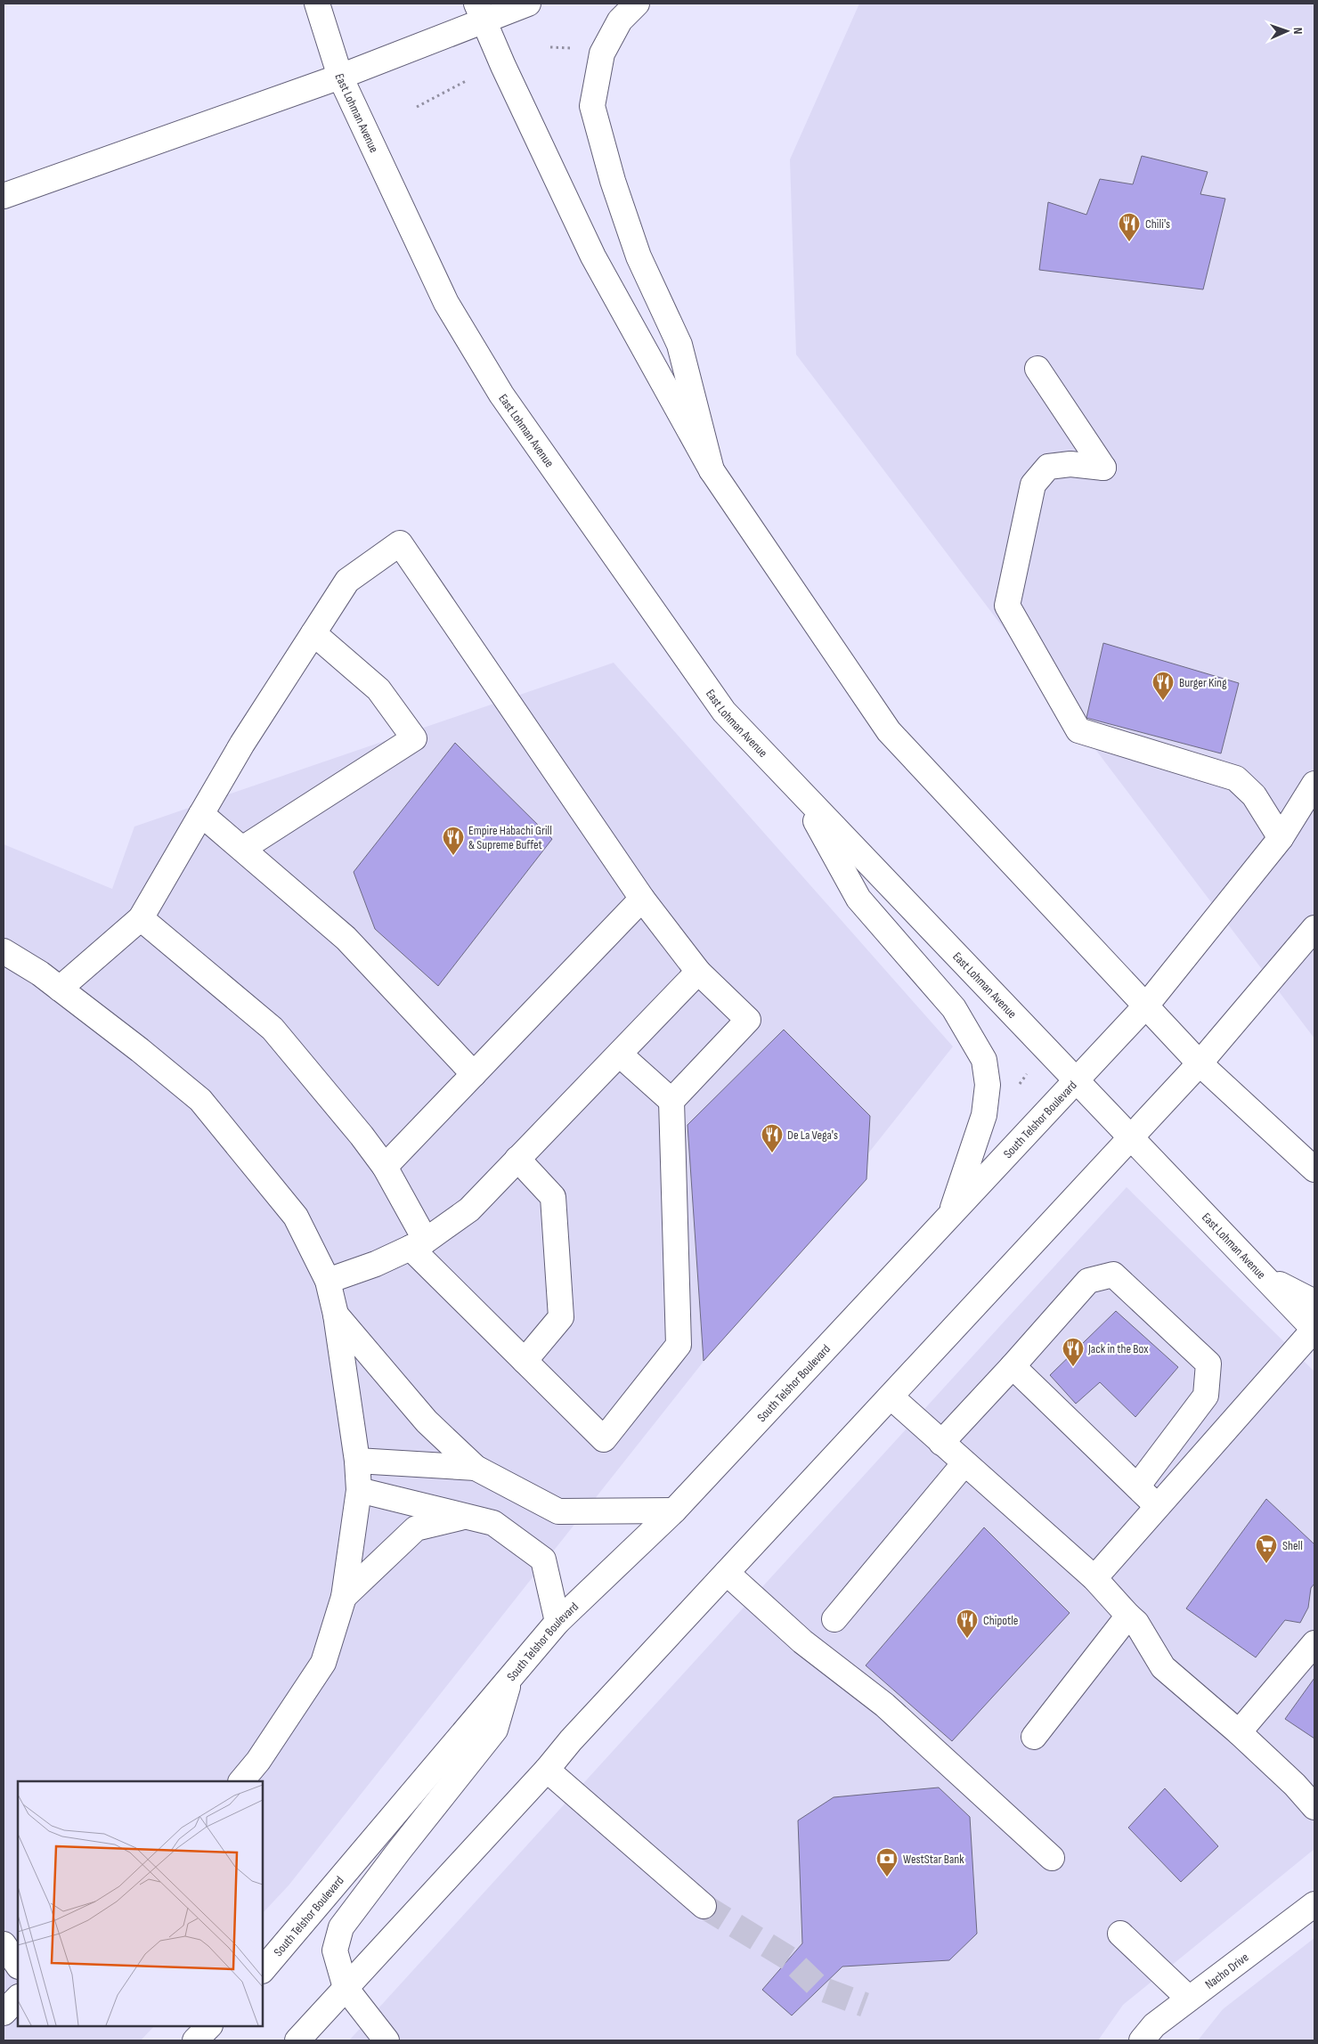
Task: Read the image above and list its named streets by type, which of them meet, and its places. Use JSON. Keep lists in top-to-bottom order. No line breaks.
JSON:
{"streets":{"main road":["East Lohman Avenue","South Telshor Boulevard","Nacho Drive"]},"crossings":[["East Lohman Avenue","South Telshor Boulevard"]],"places":{"restaurant":["Chili's","Burger King","Empire Habachi Grill & Supreme Buffet","De La Vega's","Jack in the Box","Chipotle"],"supermarket":["Shell"],"bank":["WestStar Bank"]},"north":"right"}
